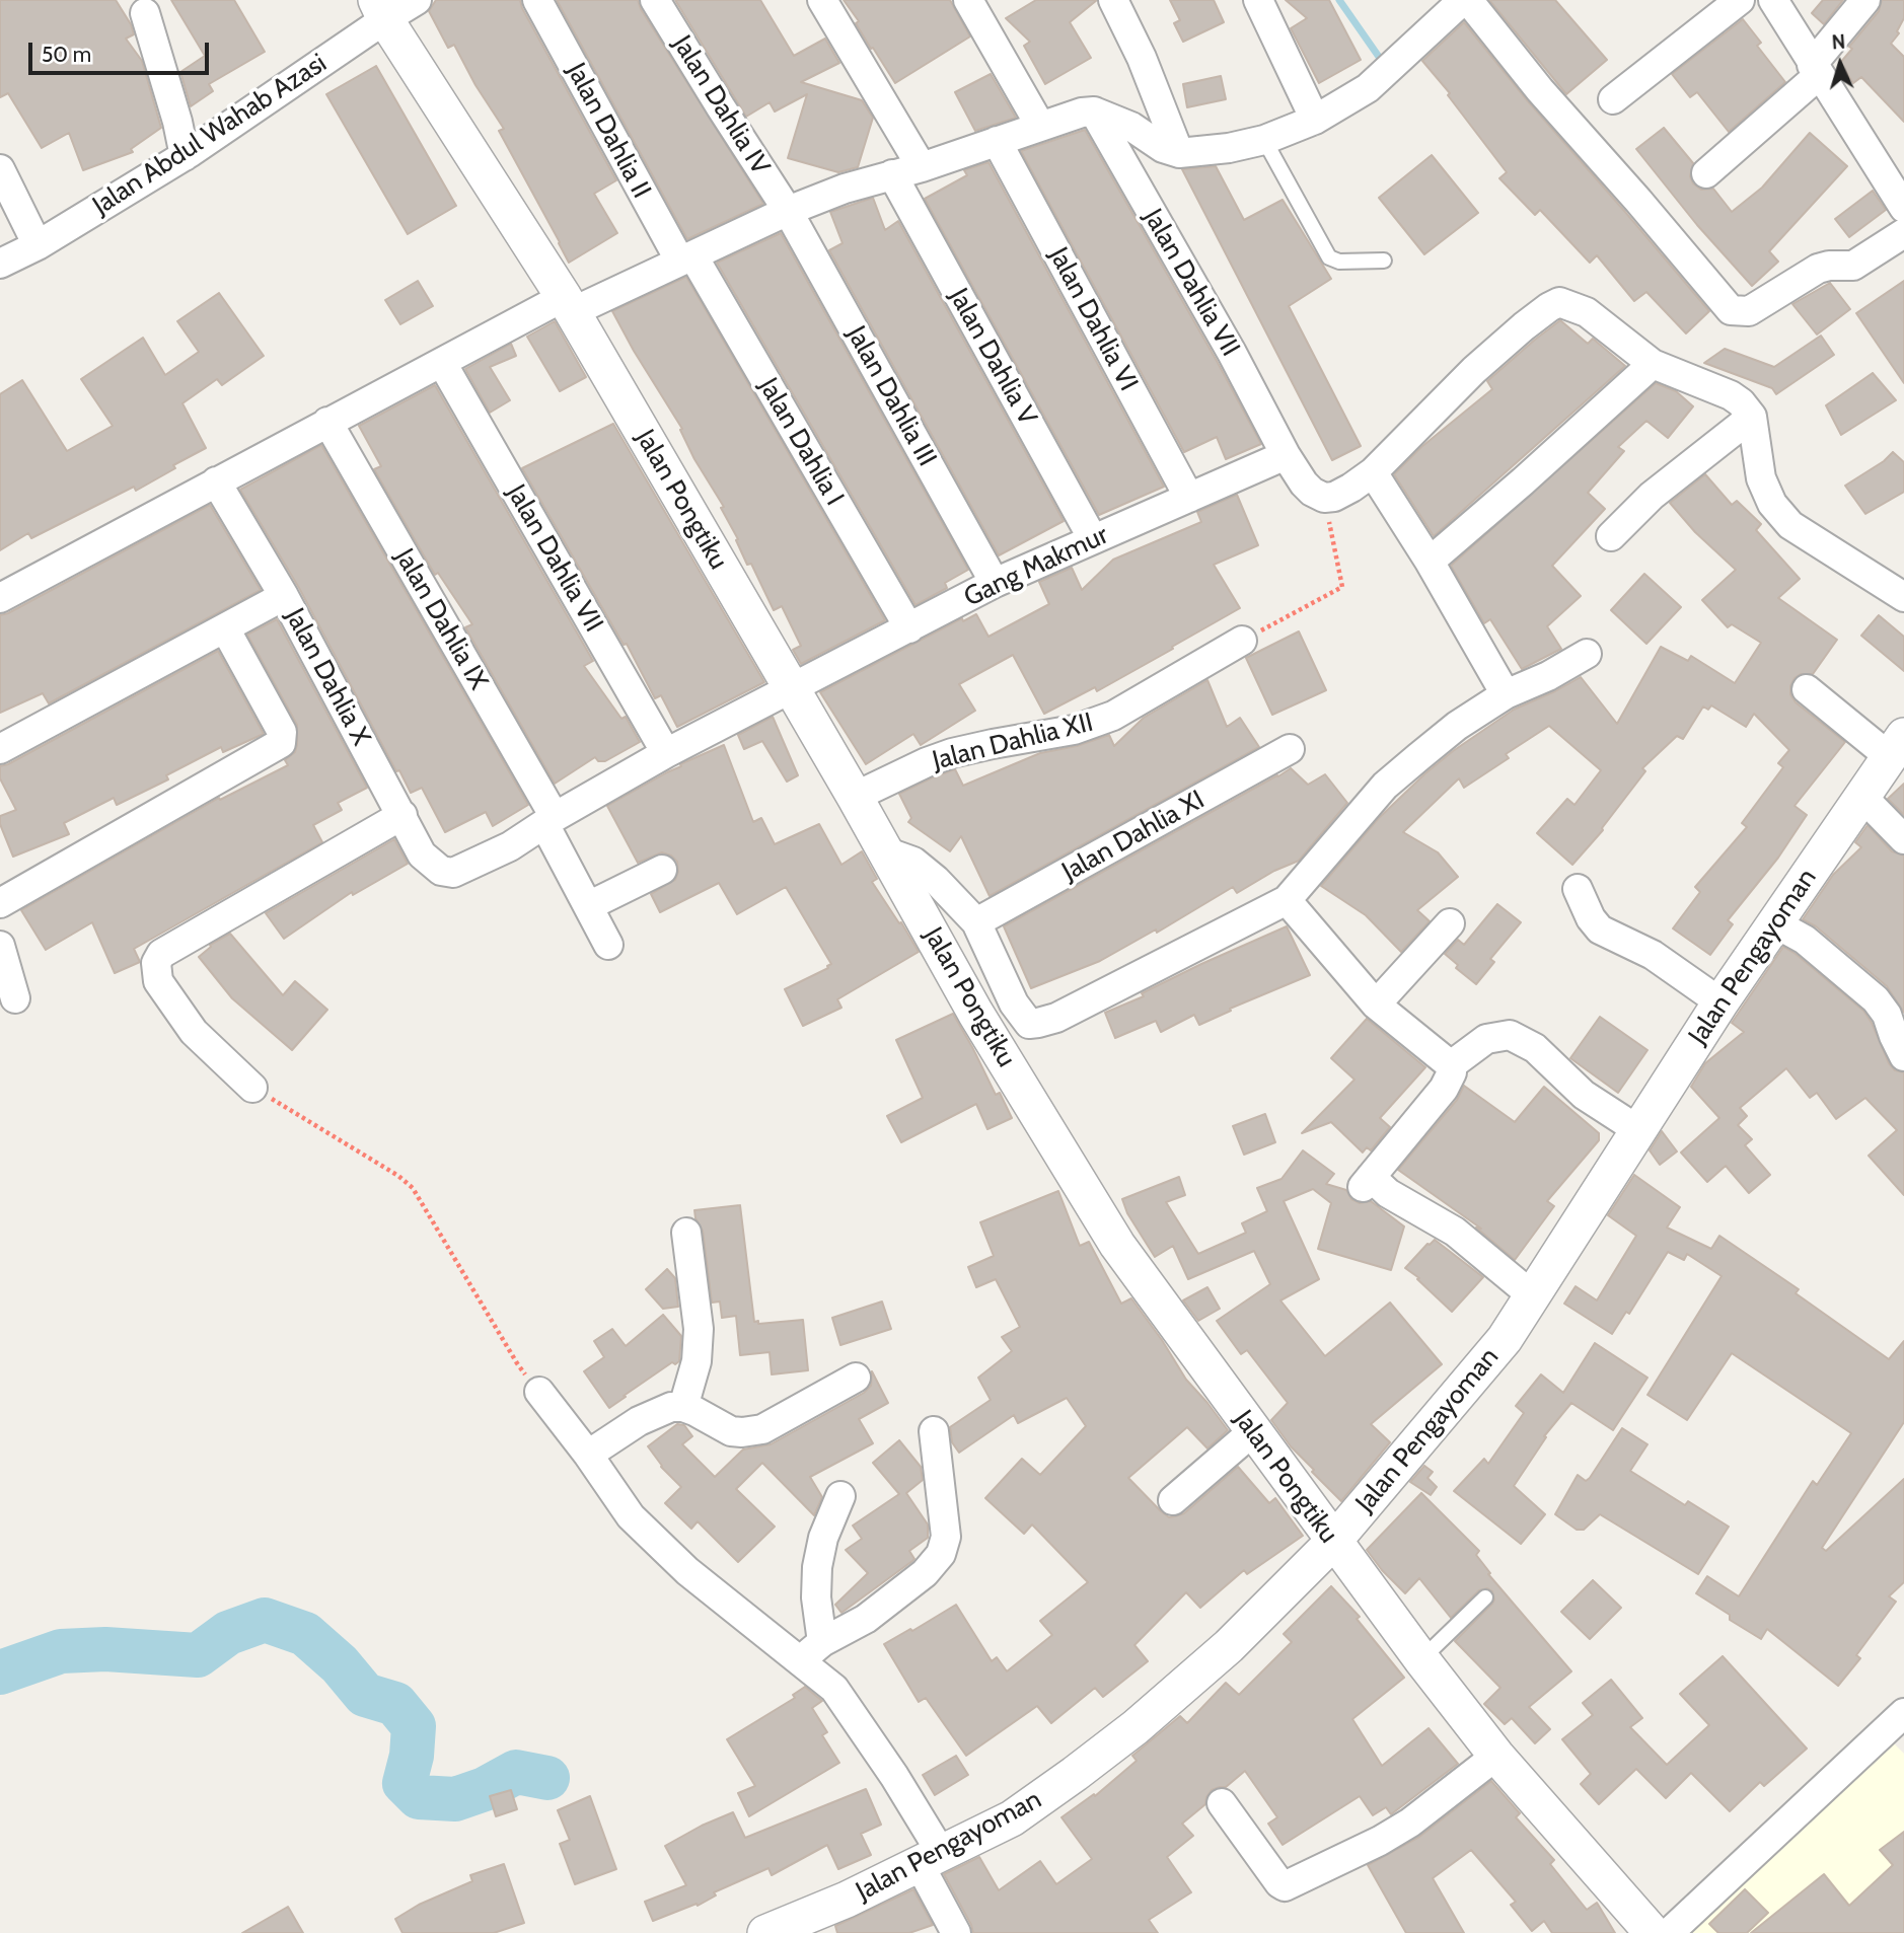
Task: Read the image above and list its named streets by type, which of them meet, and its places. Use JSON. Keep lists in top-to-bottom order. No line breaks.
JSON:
{"streets":{"street":["Jalan Dahlia IV","Jalan Dahlia II","Jalan Abdul Wahab Azasi","Jalan Dahlia VII","Jalan Dahlia VI","Jalan Dahlia V","Jalan Dahlia III","Jalan Dahlia I","Jalan Pongtiku","Gang Makmur","Jalan Dahlia IX","Jalan Dahlia X","Jalan Dahlia XII","Jalan Dahlia XI","Jalan Pengayoman"]},"crossings":[["Jalan Dahlia IV","Jalan Dahlia III"],["Jalan Dahlia II","Jalan Dahlia I"],["Jalan Abdul Wahab Azasi","Jalan Pongtiku"],["Jalan Dahlia VII","Gang Makmur"],["Jalan Dahlia VI","Gang Makmur"],["Jalan Dahlia V","Gang Makmur"],["Jalan Dahlia III","Gang Makmur"],["Jalan Dahlia I","Gang Makmur"],["Jalan Pongtiku","Gang Makmur"],["Jalan Pongtiku","Jalan Dahlia XII"],["Jalan Pongtiku","Jalan Pengayoman"],["Gang Makmur","Jalan Dahlia IX"],["Gang Makmur","Jalan Dahlia X"]],"scale_bar":"50 m","north":"top"}
